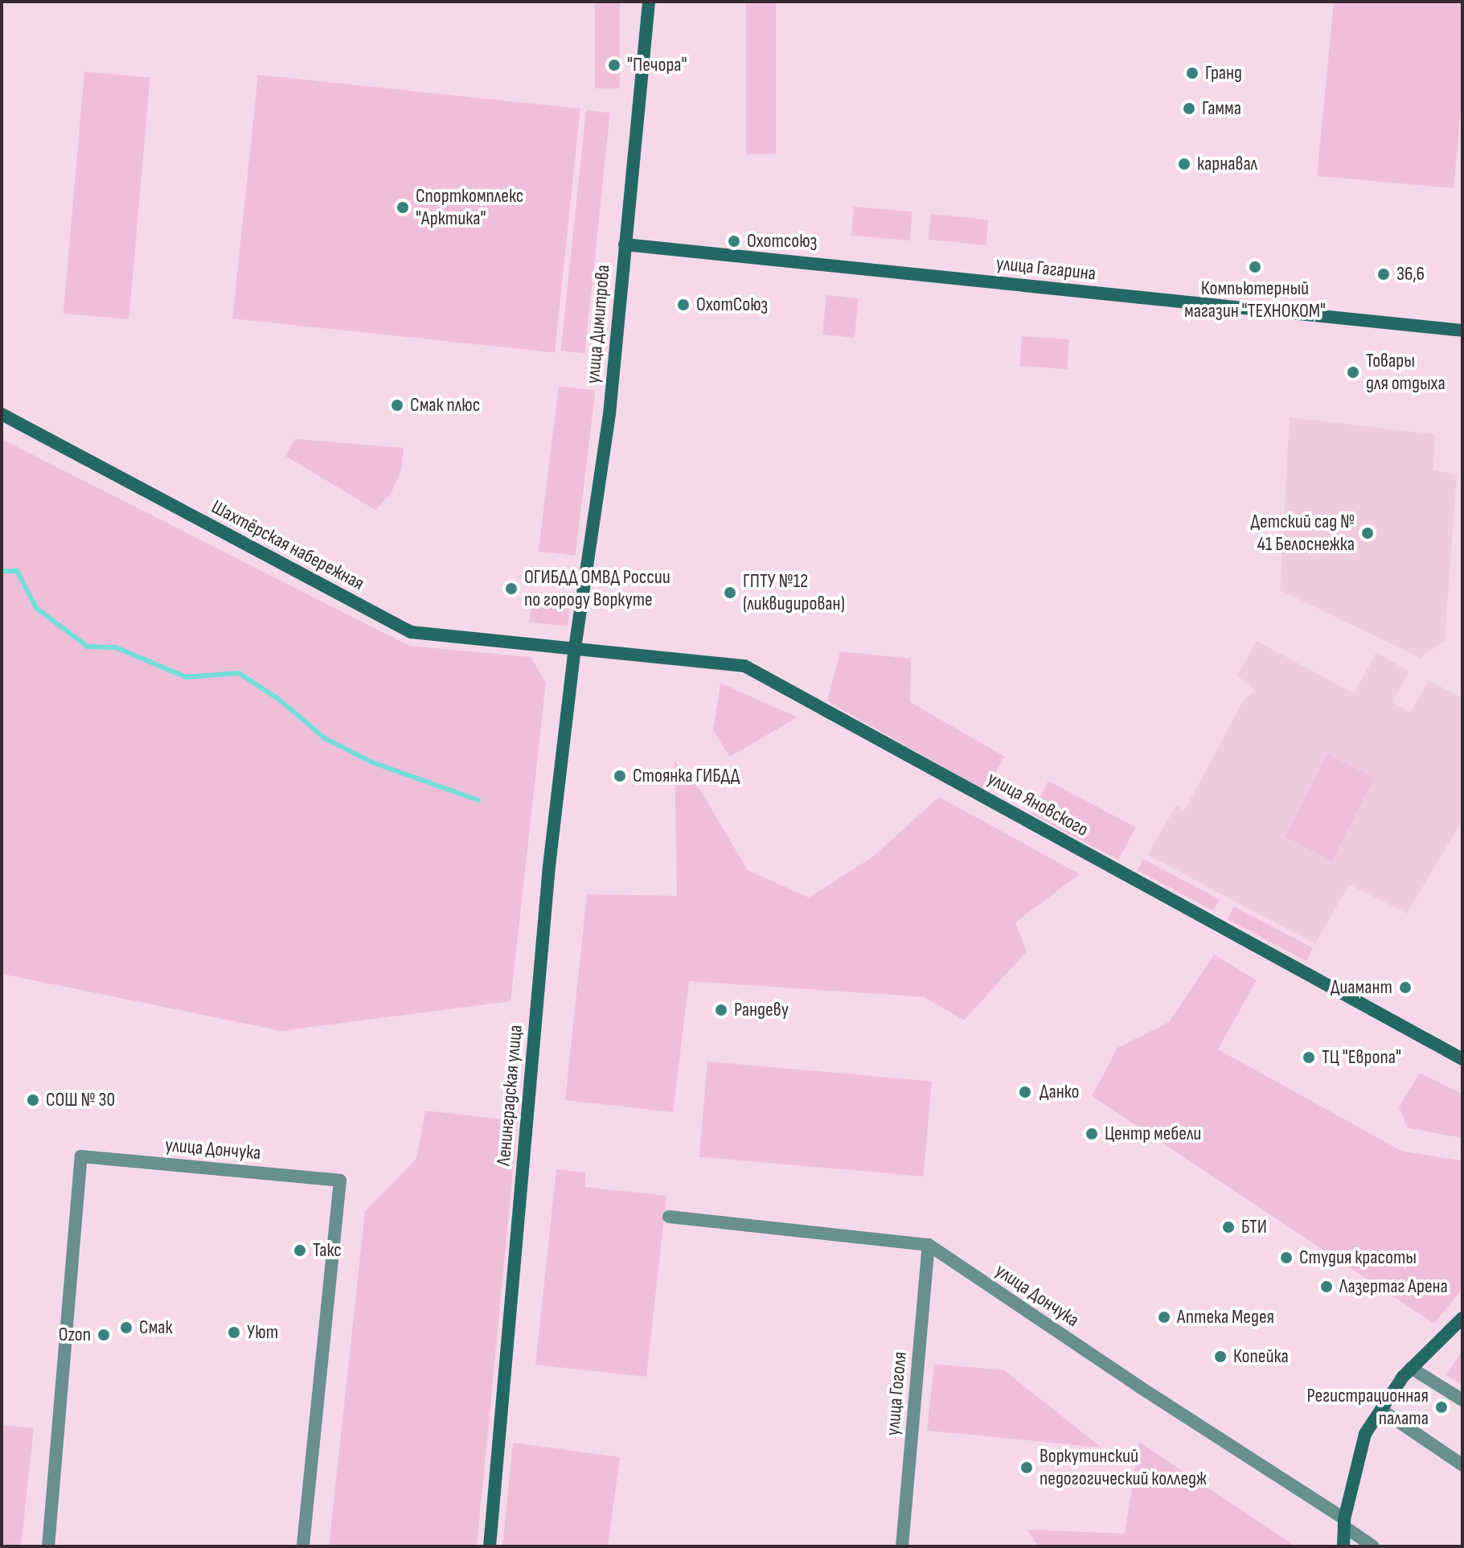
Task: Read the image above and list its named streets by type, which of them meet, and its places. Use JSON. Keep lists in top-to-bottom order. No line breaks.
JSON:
{"streets":{"street":["улица Гагарина","улица Димитрова","Шахтёрская набережная","улица Яновского","Ленинградская улица","улица Дончука","улица Гоголя"]},"crossings":[["улица Гагарина","улица Димитрова"],["улица Димитрова","Шахтёрская набережная"],["улица Димитрова","улица Яновского"],["улица Димитрова","Ленинградская улица"],["Шахтёрская набережная","улица Яновского"],["Шахтёрская набережная","Ленинградская улица"],["улица Яновского","Ленинградская улица"],["улица Дончука","улица Гоголя"]],"places":["\"Печора\"","Гранд","Гамма","карнавал","Спорткомплекс \"Арктика\"","Охотсоюз","Компьютерный магазин \"ТЕХНОКОМ\"","36,6","ОхотСоюз","Товары для отдыха","Смак плюс","Детский сад № 41 Белоснежка","ОГИБДД ОМВД России по городу Воркуте","ГПТУ №12 (ликвидирован)","Стоянка ГИБДД","Диамант","Рандеву","ТЦ \"Европа\"","Данко","СОШ № 30","Центр мебели","БТИ","Такс","Студия красоты","Лазертаг Арена","Аптека Медея","Смак","Уют","Ozon","Копейка","Регистрационная палата","Воркутинский педогогический колледж"]}
